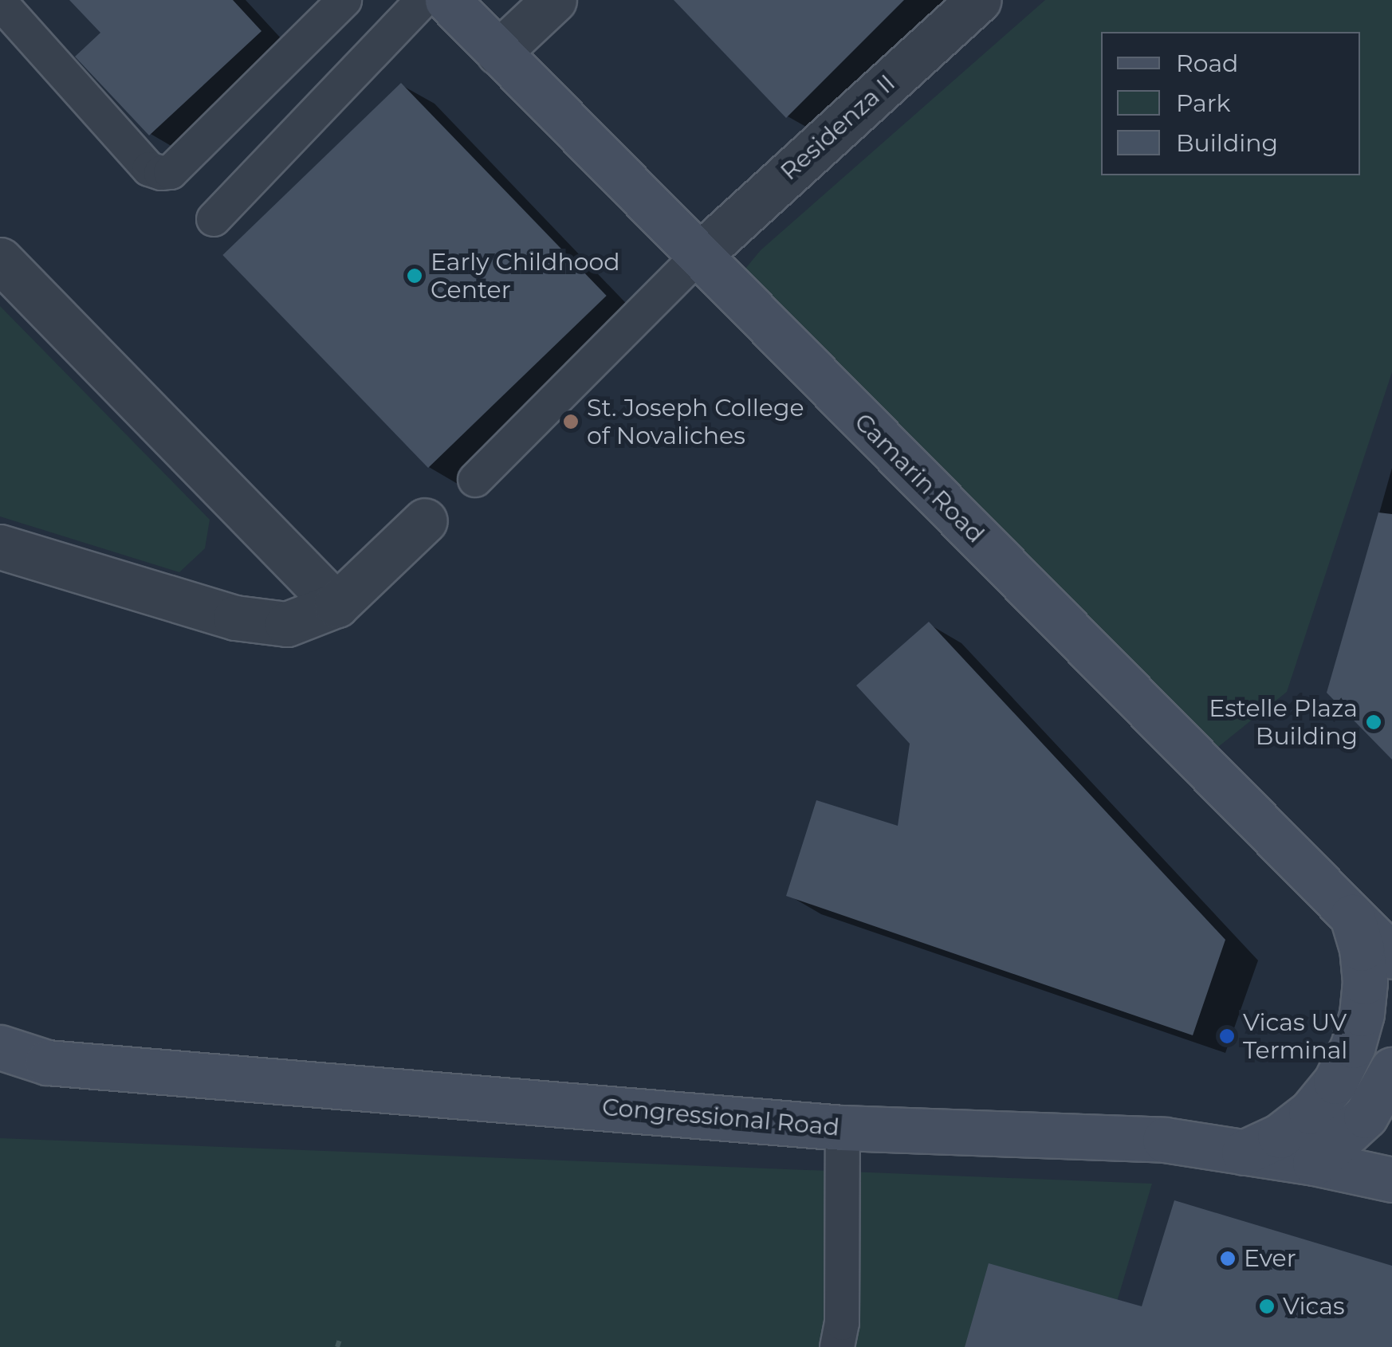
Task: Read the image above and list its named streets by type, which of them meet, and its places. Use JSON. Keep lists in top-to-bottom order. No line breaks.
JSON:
{"streets":{"main road":["Camarin Road","Congressional Road"],"street":["Residenza II"]},"crossings":[["Residenza II","Camarin Road"]],"places":["Early Childhood Center","St. Joseph College of Novaliches","Estelle Plaza Building","Vicas UV Terminal","Ever","Vicas"],"legend":["Road","Park","Building"]}
